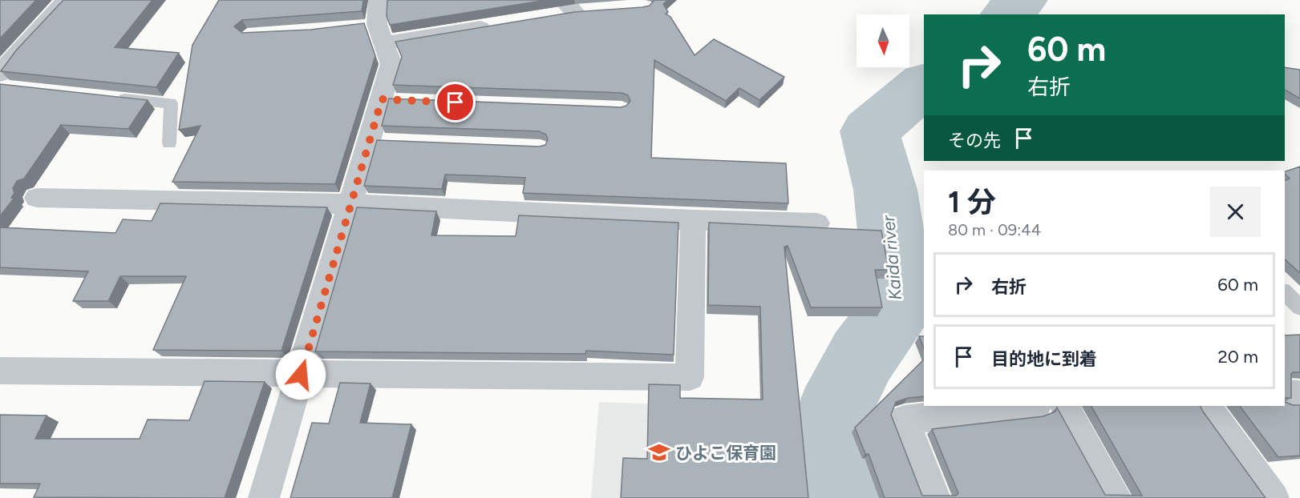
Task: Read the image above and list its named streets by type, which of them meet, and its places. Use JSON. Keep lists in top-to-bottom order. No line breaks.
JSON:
{"water":["Kaida river"],"places":{"school or university":["ひよこ保育園"]},"north":"bottom","page":{"turn":["60 m","右折"],"then":"その先","heading":["1 分","80 m · 09:44"],"list":[{"name":"右折","value":"60 m"},{"name":"目的地に到着","value":"20 m"}]}}
